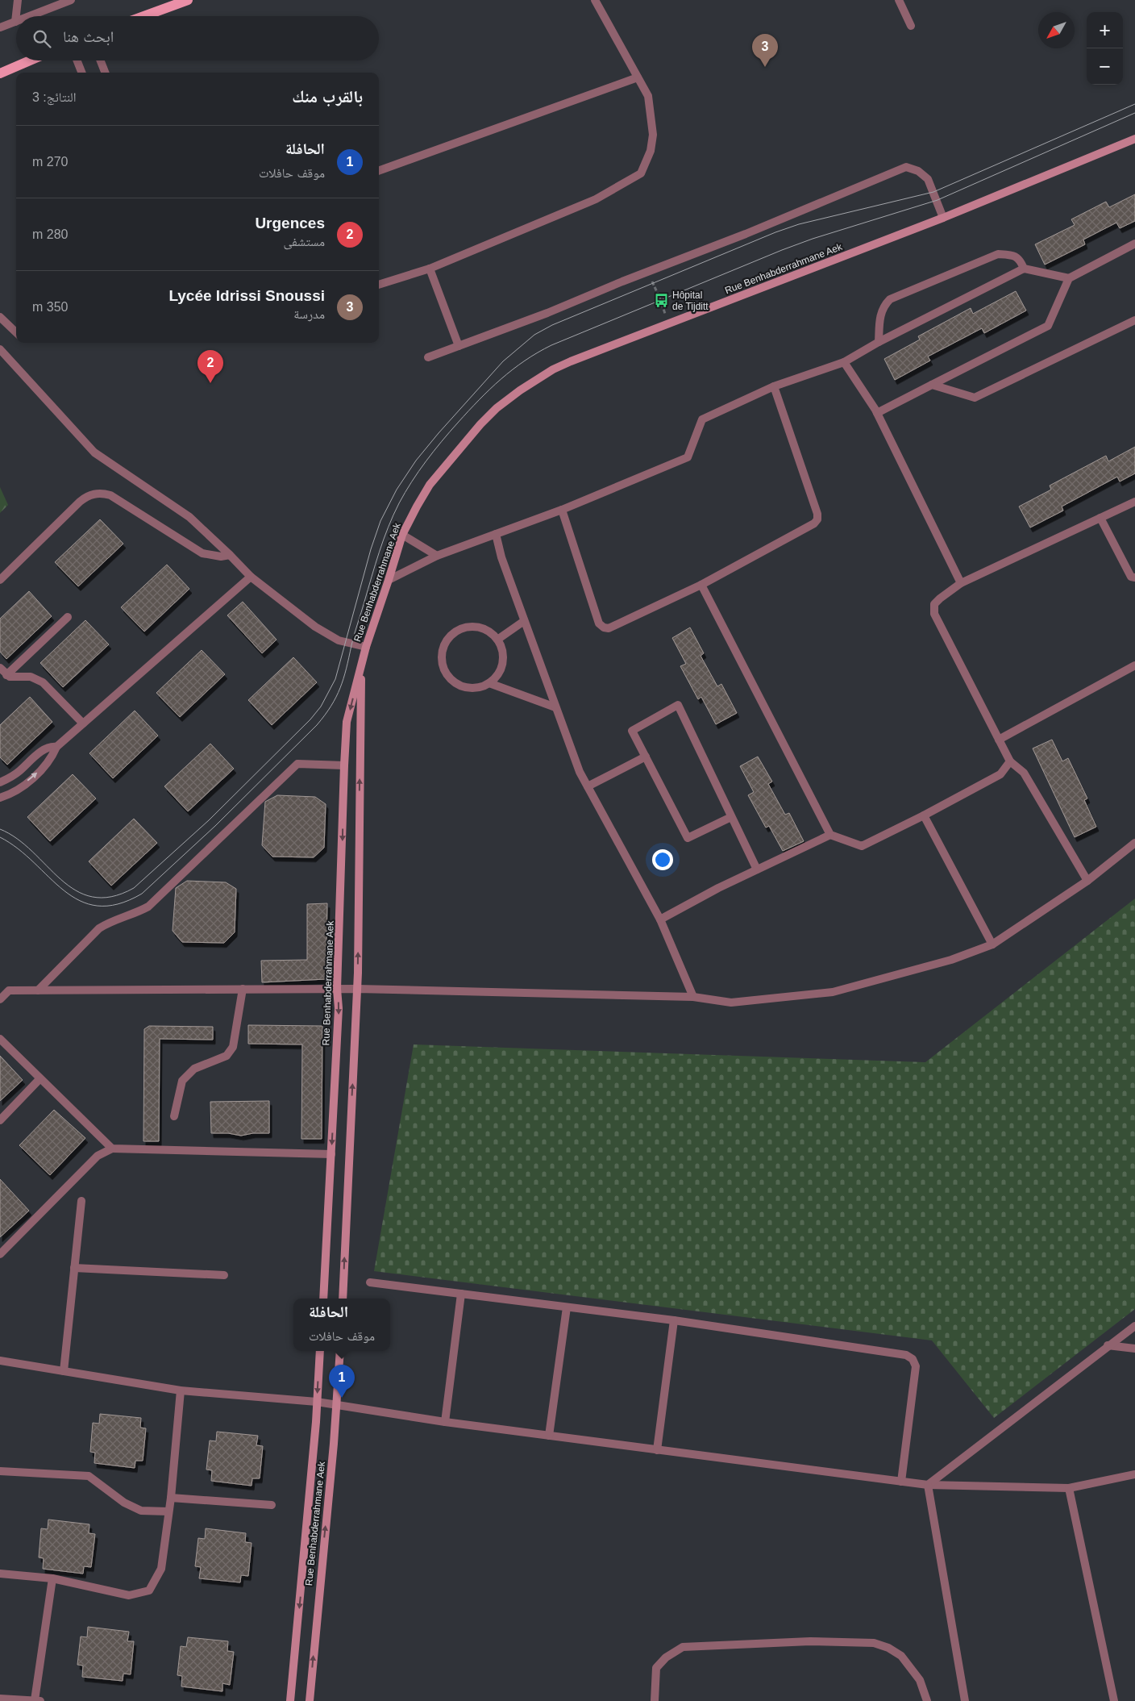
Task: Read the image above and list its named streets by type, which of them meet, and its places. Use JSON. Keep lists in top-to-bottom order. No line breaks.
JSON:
{"streets":{"main road":["Rue Benhabderrahmane Aek"]},"places":{"bus stop":["Hôpital de Tijditt"]},"north":"bottom left","page":{"map_buttons":["+","−"],"search":"ابحث هنا","pins":["3","2","1"],"heading":["بالقرب منك","النتائج: 3"],"list":[{"mark":"1","name":"الحافلة","note":"موقف حافلات","value":"270 m"},{"mark":"2","name":"Urgences","note":"مستشفى","value":"280 m"},{"mark":"3","name":"Lycée Idrissi Snoussi","note":"مدرسة","value":"350 m"}],"popup":["الحافلة","موقف حافلات"]}}
